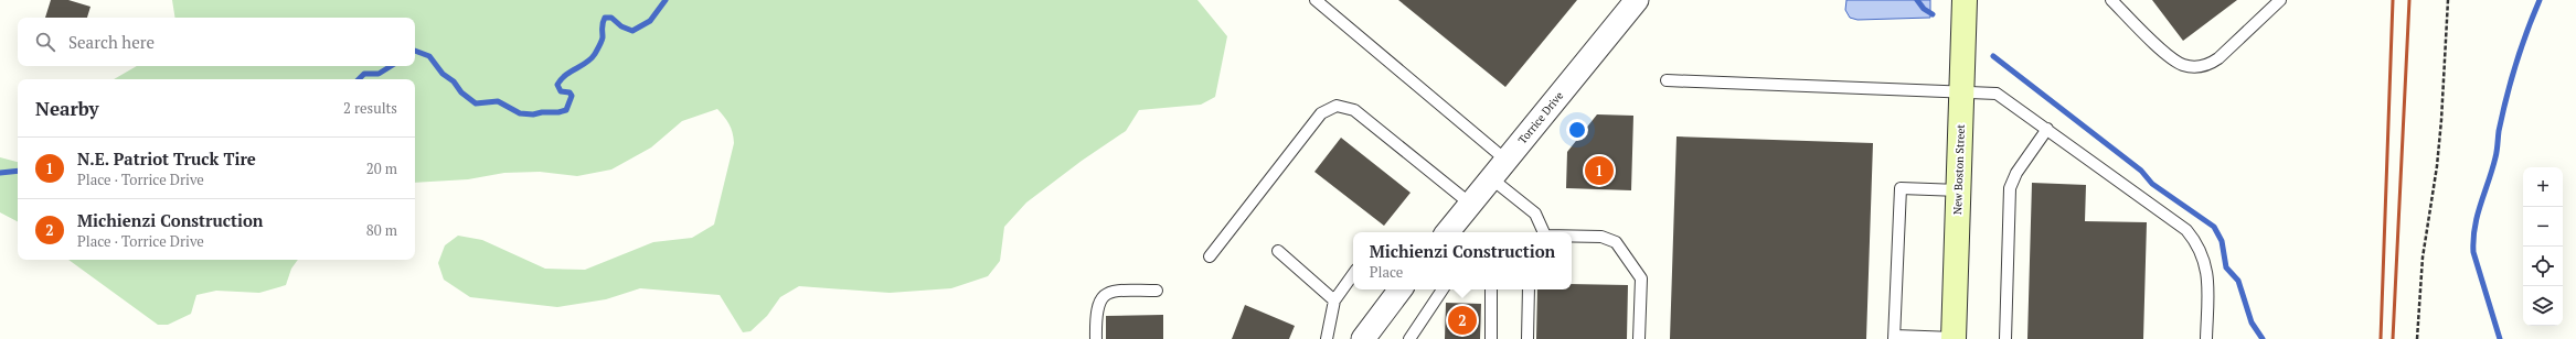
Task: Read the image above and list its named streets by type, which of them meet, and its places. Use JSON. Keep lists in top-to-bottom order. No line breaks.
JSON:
{"streets":{"main road":["New Boston Street"],"street":["Torrice Drive"]},"page":{"search":"Search here","heading":["Nearby","2 results"],"list":[{"mark":"1","name":"N.E. Patriot Truck Tire","note":"Place · Torrice Drive","value":"20 m"},{"mark":"2","name":"Michienzi Construction","note":"Place · Torrice Drive","value":"80 m"}],"pins":["1","2"],"map_buttons":["+","−"],"popup":["Michienzi Construction","Place"]}}
